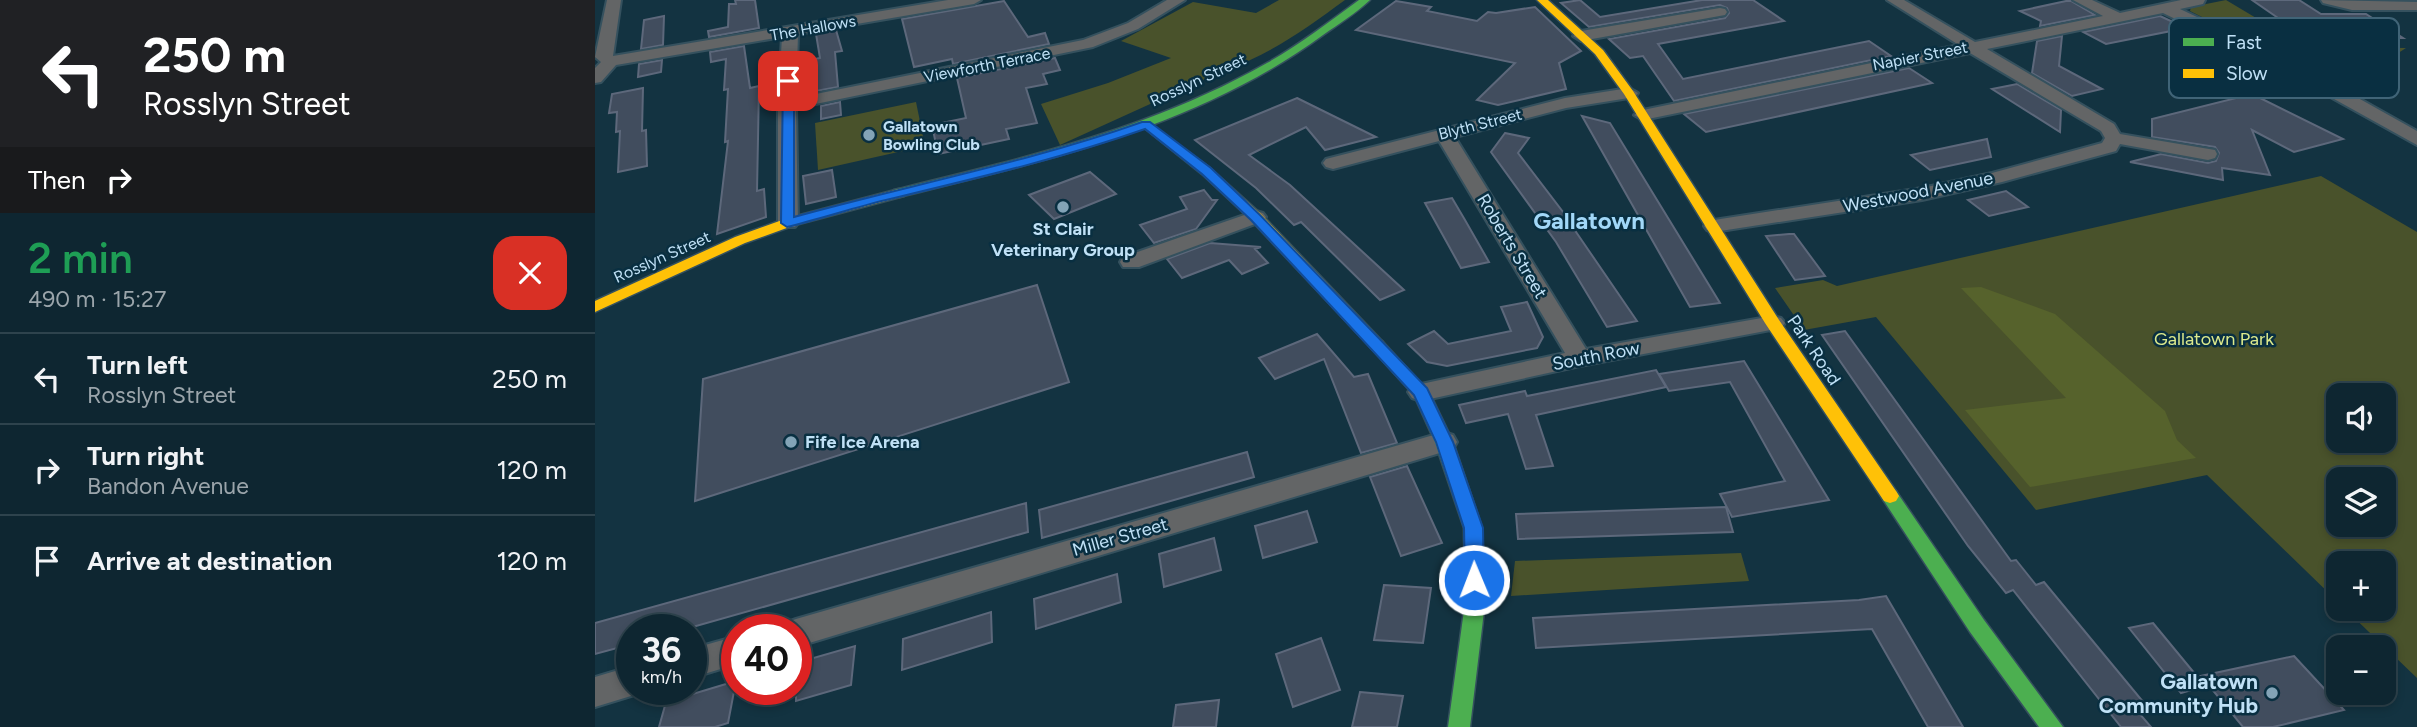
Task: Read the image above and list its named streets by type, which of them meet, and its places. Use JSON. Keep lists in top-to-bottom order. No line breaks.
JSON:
{"streets":{"street":["The Hallows","Napier Street","Viewforth Terrace","Rosslyn Street","Blyth Street","Westwood Avenue","Roberts Street","Park Road","South Row","Miller Street"]},"crossings":[["Napier Street","Park Road"],["Blyth Street","Roberts Street"],["Blyth Street","Park Road"],["Westwood Avenue","Park Road"],["Roberts Street","South Row"],["Park Road","South Row"]],"districts":["Gallatown"],"parks":["Gallatown Park"],"places":["Gallatown Bowling Club","St Clair Veterinary Group","Fife Ice Arena","Gallatown Community Hub"],"legend":["Fast","Slow"],"page":{"turn":["250 m","Rosslyn Street"],"then":"Then","heading":["2 min","490 m · 15:27"],"list":[{"name":"Turn left","note":"Rosslyn Street","value":"250 m"},{"name":"Turn right","note":"Bandon Avenue","value":"120 m"},{"name":"Arrive at destination","value":"120 m"}],"map_buttons":["+","−"],"speed":"36 km/h","limit":"40"}}
